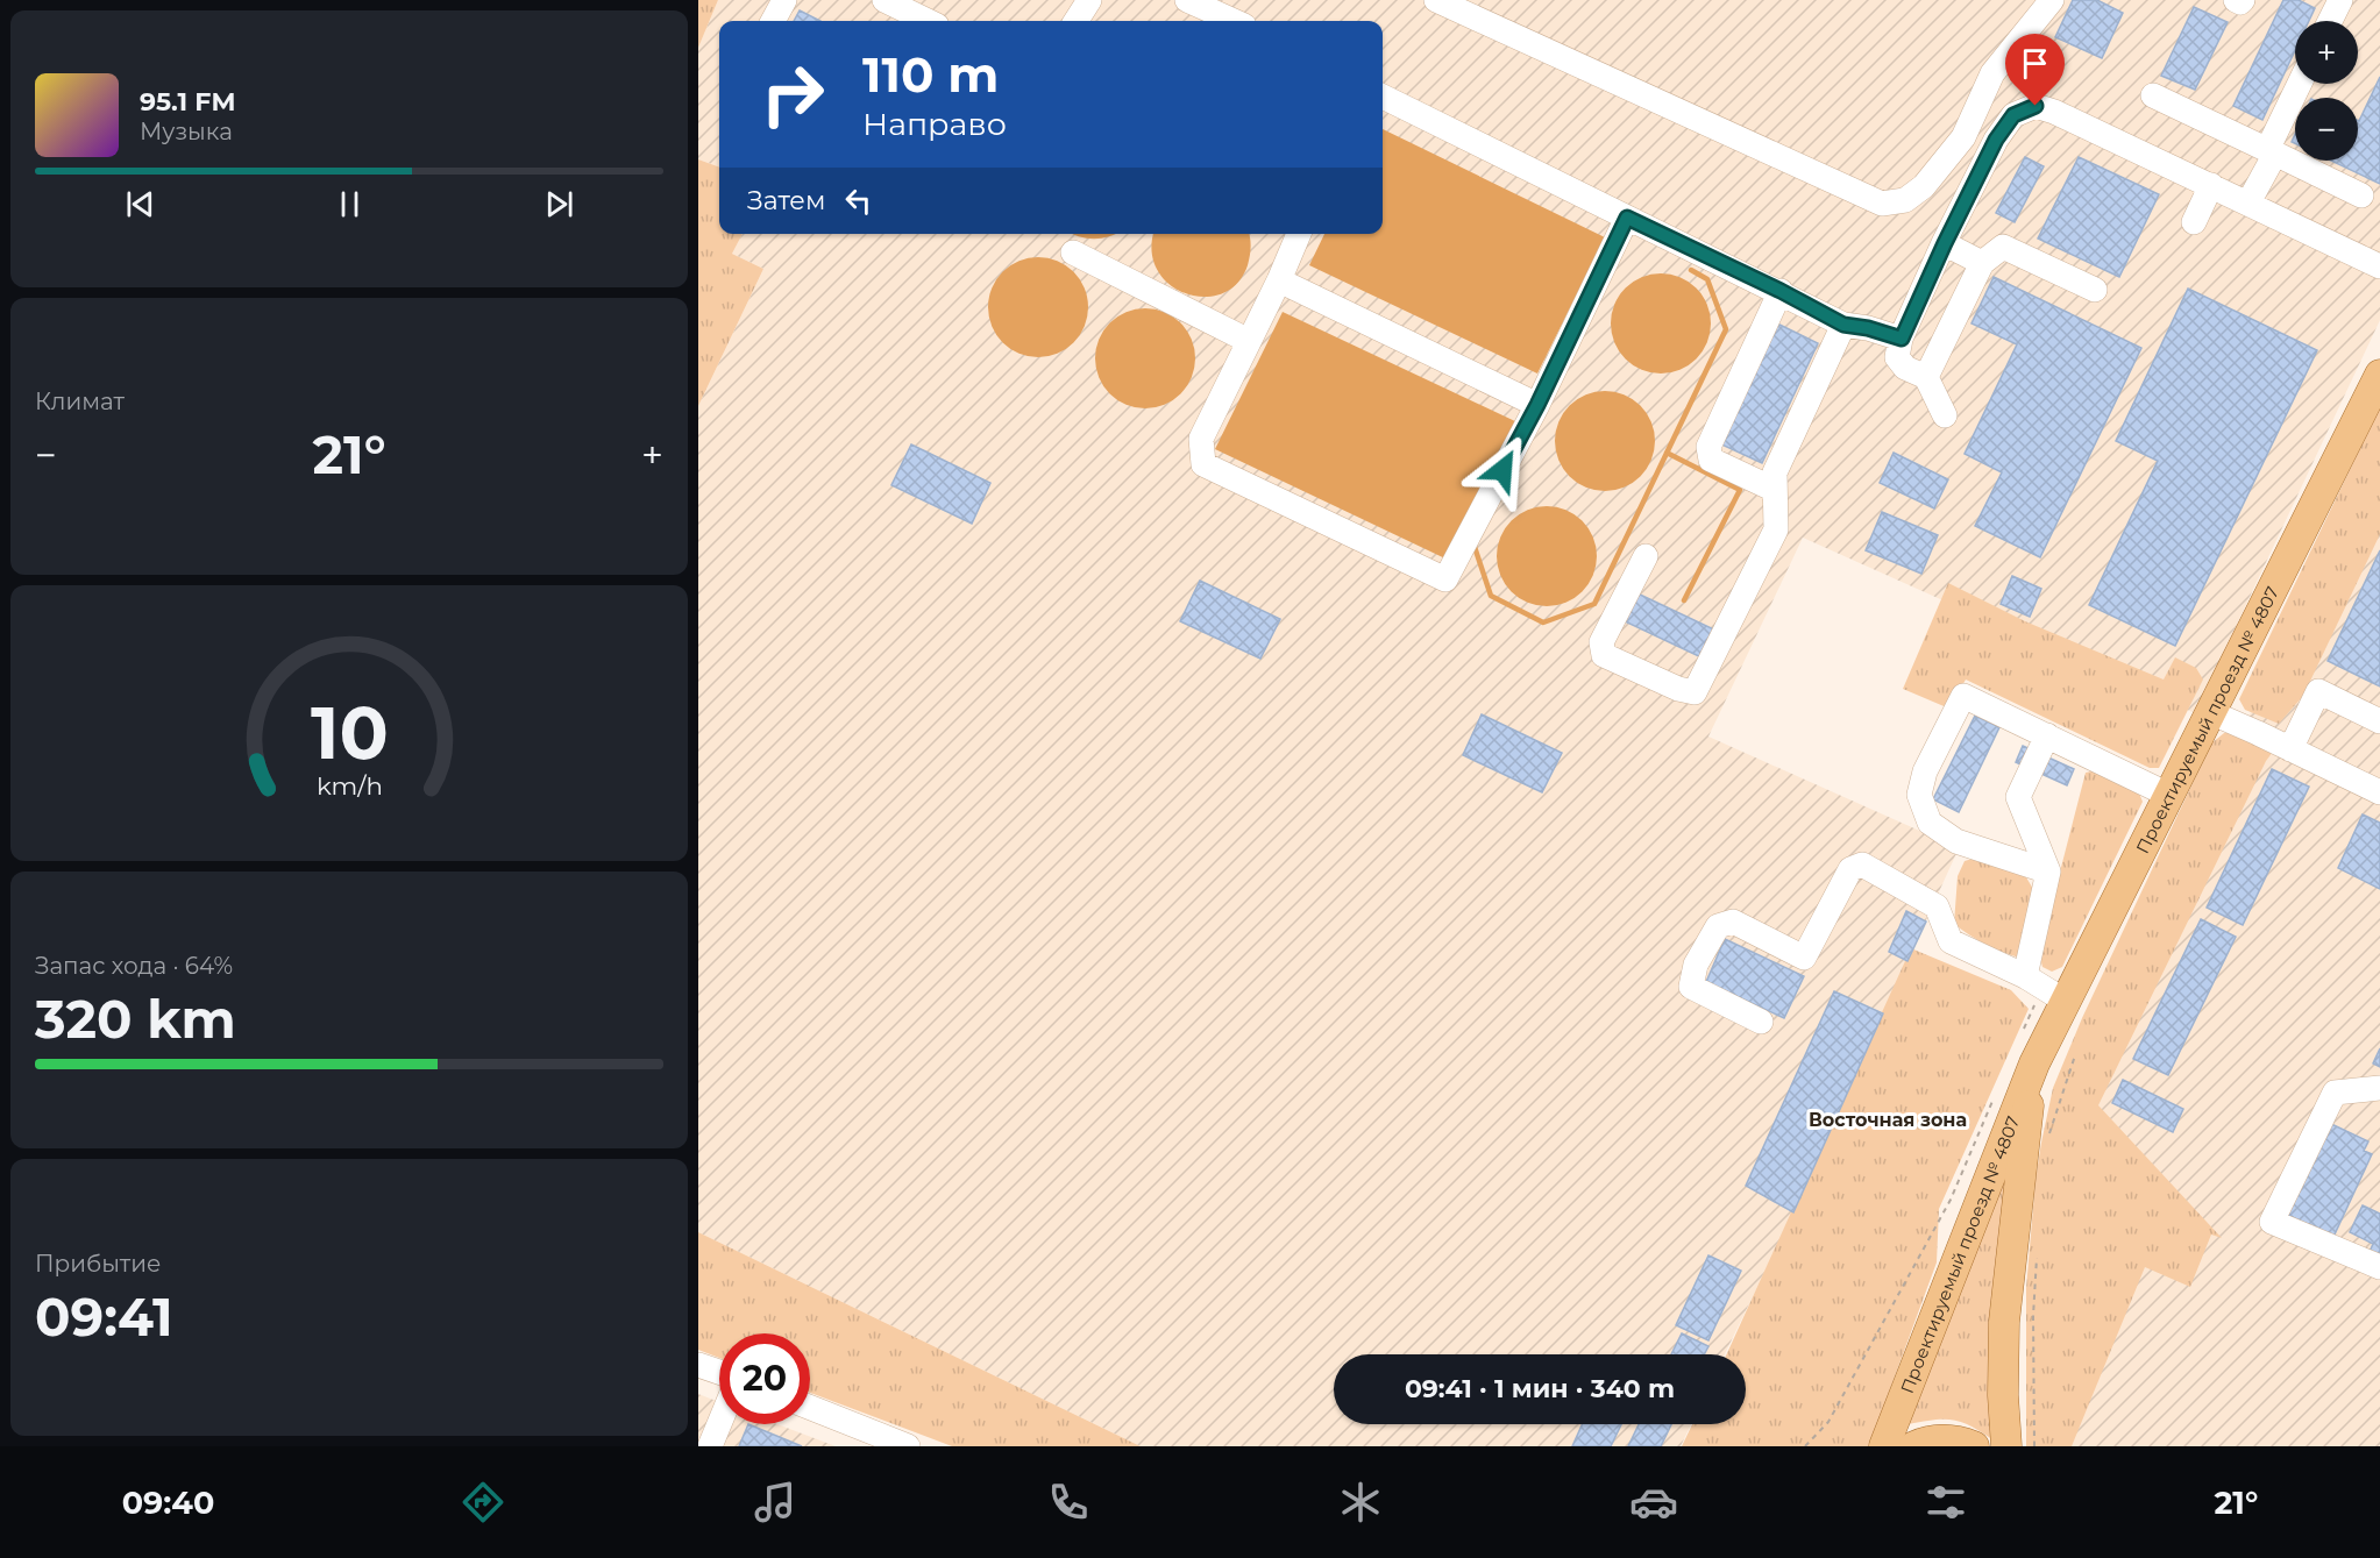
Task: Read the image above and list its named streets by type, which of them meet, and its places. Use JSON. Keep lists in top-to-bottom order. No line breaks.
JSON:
{"streets":{"main road":["Проектируемый проезд № 4807"]},"districts":["Восточная зона"],"page":{"map_buttons":["+","−"],"turn":["110 m","Направо"],"song":["95.1 FM","Музыка"],"then":"Затем","tile":["Климат",["Запас хода · 64%","320 km"],["Прибытие","09:41"]],"heat":["−","21°","+"],"limit":"20","trip":"09:41 · 1 мин · 340 m","tabs":["09:40","21°"],"gauge":["10","km/h"]}}
